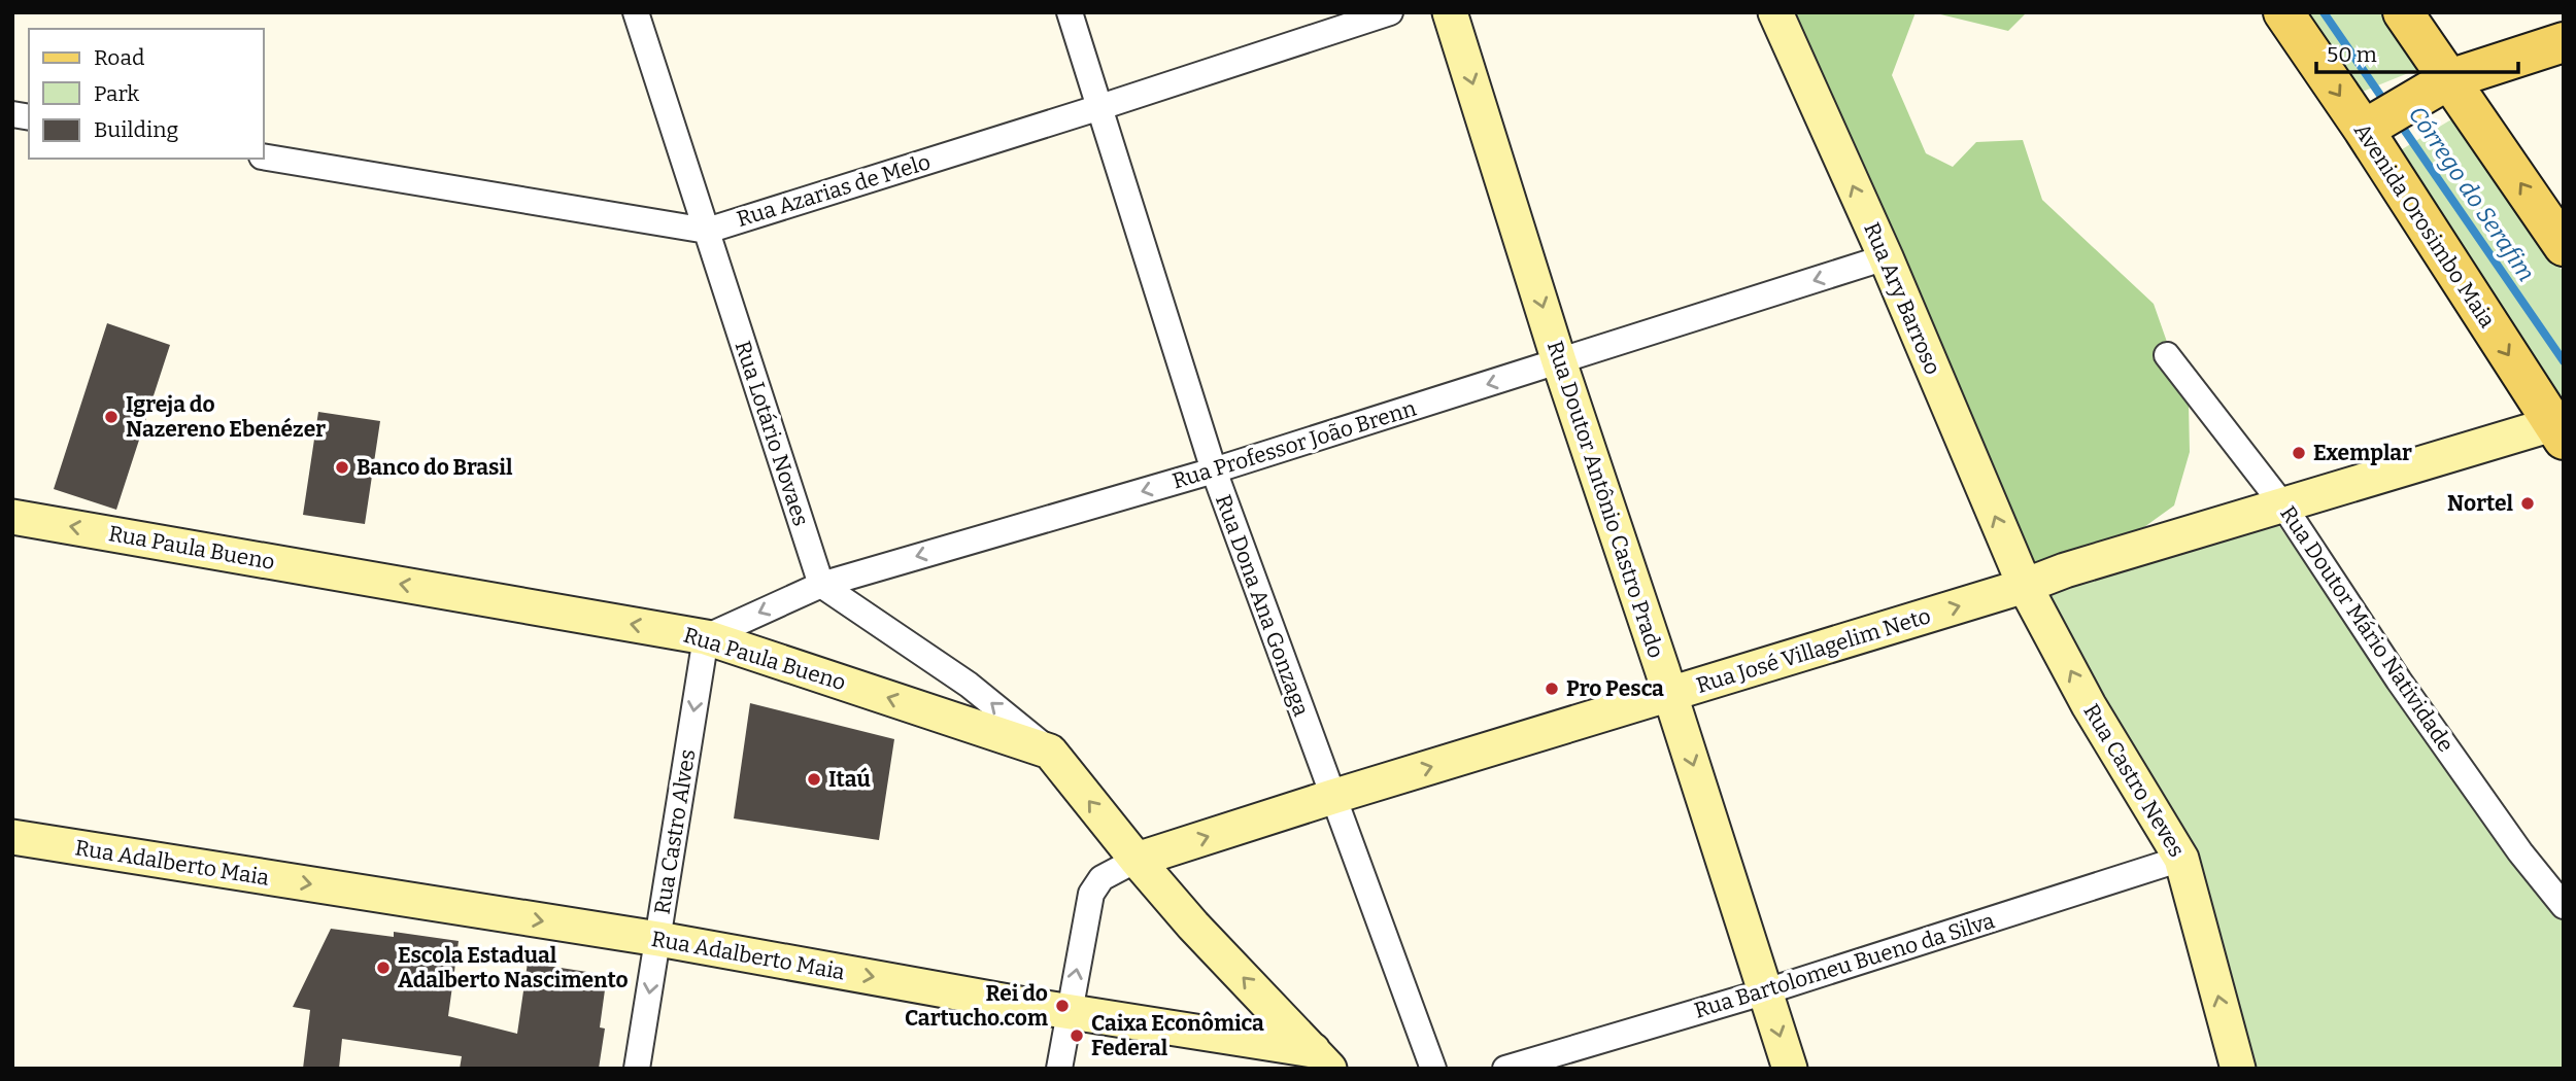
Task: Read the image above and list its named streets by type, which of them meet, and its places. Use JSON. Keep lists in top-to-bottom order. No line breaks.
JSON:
{"streets":{"main road":["Avenida Orosimbo Maia","Rua Ary Barroso","Rua Doutor Antônio Castro Prado","Rua Paula Bueno","Rua José Villagelim Neto","Rua Castro Neves","Rua Adalberto Maia"],"street":["Rua Azarias de Melo","Rua Lotário Novaes","Rua Professor João Brenn","Rua Dona Ana Gonzaga","Rua Doutor Mário Natividade","Rua Castro Alves","Rua Bartolomeu Bueno da Silva"]},"crossings":[["Rua Azarias de Melo","Rua Lotário Novaes"],["Rua Azarias de Melo","Rua Dona Ana Gonzaga"],["Avenida Orosimbo Maia","Rua José Villagelim Neto"],["Rua Ary Barroso","Rua Professor João Brenn"],["Rua Ary Barroso","Rua José Villagelim Neto"],["Rua Ary Barroso","Rua Castro Neves"],["Rua Lotário Novaes","Rua Professor João Brenn"],["Rua Professor João Brenn","Rua Doutor Antônio Castro Prado"],["Rua Professor João Brenn","Rua Paula Bueno"],["Rua Professor João Brenn","Rua Dona Ana Gonzaga"],["Rua Professor João Brenn","Rua Castro Alves"],["Rua Doutor Antônio Castro Prado","Rua José Villagelim Neto"],["Rua Doutor Antônio Castro Prado","Rua Bartolomeu Bueno da Silva"],["Rua Paula Bueno","Rua Castro Alves"],["Rua Dona Ana Gonzaga","Rua José Villagelim Neto"],["Rua Doutor Mário Natividade","Rua José Villagelim Neto"],["Rua José Villagelim Neto","Rua Castro Neves"],["Rua Castro Neves","Rua Bartolomeu Bueno da Silva"],["Rua Castro Alves","Rua Adalberto Maia"]],"one_way":["Rua Ary Barroso","Rua Professor João Brenn","Rua Doutor Antônio Castro Prado","Rua Paula Bueno","Rua José Villagelim Neto","Rua Castro Neves","Rua Castro Alves","Rua Adalberto Maia"],"water":["Córrego do Serafim"],"places":["Igreja do Nazereno Ebenézer","Exemplar","Banco do Brasil","Nortel","Pro Pesca","Itaú","Escola Estadual Adalberto Nascimento","Rei do Cartucho.com","Caixa Econômica Federal"],"legend":["Road","Park","Building"],"scale_bar":"50 m"}
